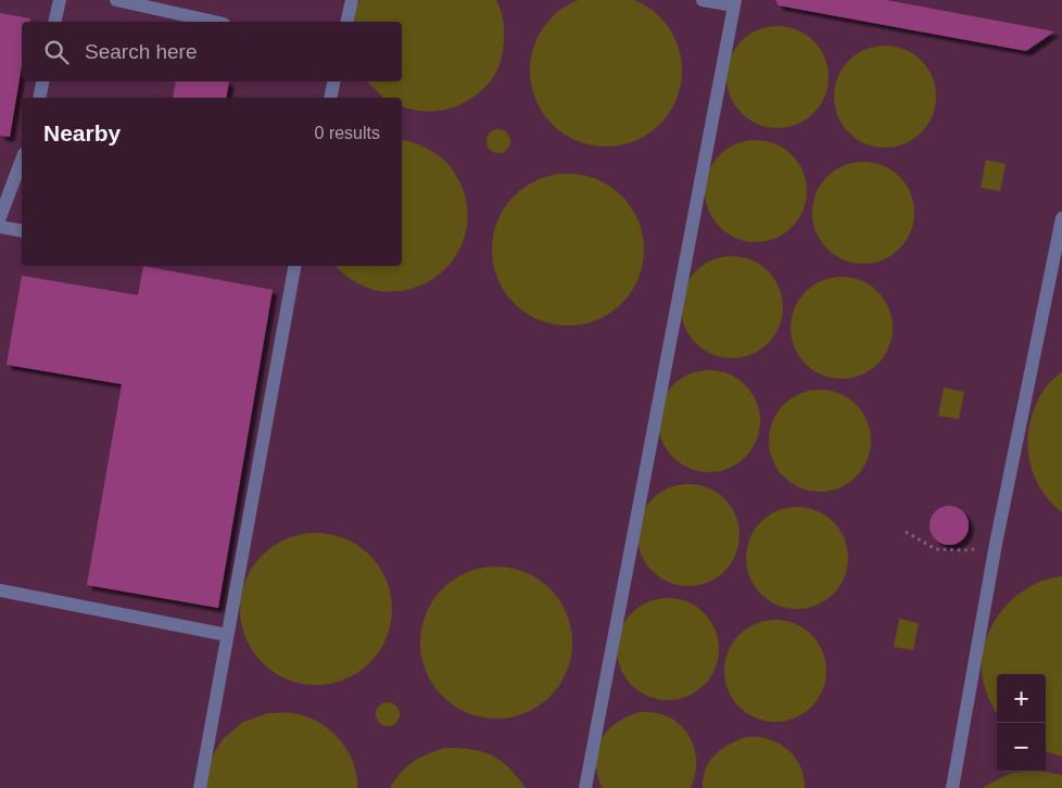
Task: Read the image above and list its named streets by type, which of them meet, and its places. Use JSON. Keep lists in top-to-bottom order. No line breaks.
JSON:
{"page":{"search":"Search here","heading":["Nearby","0 results"],"map_buttons":["+","−"]}}
